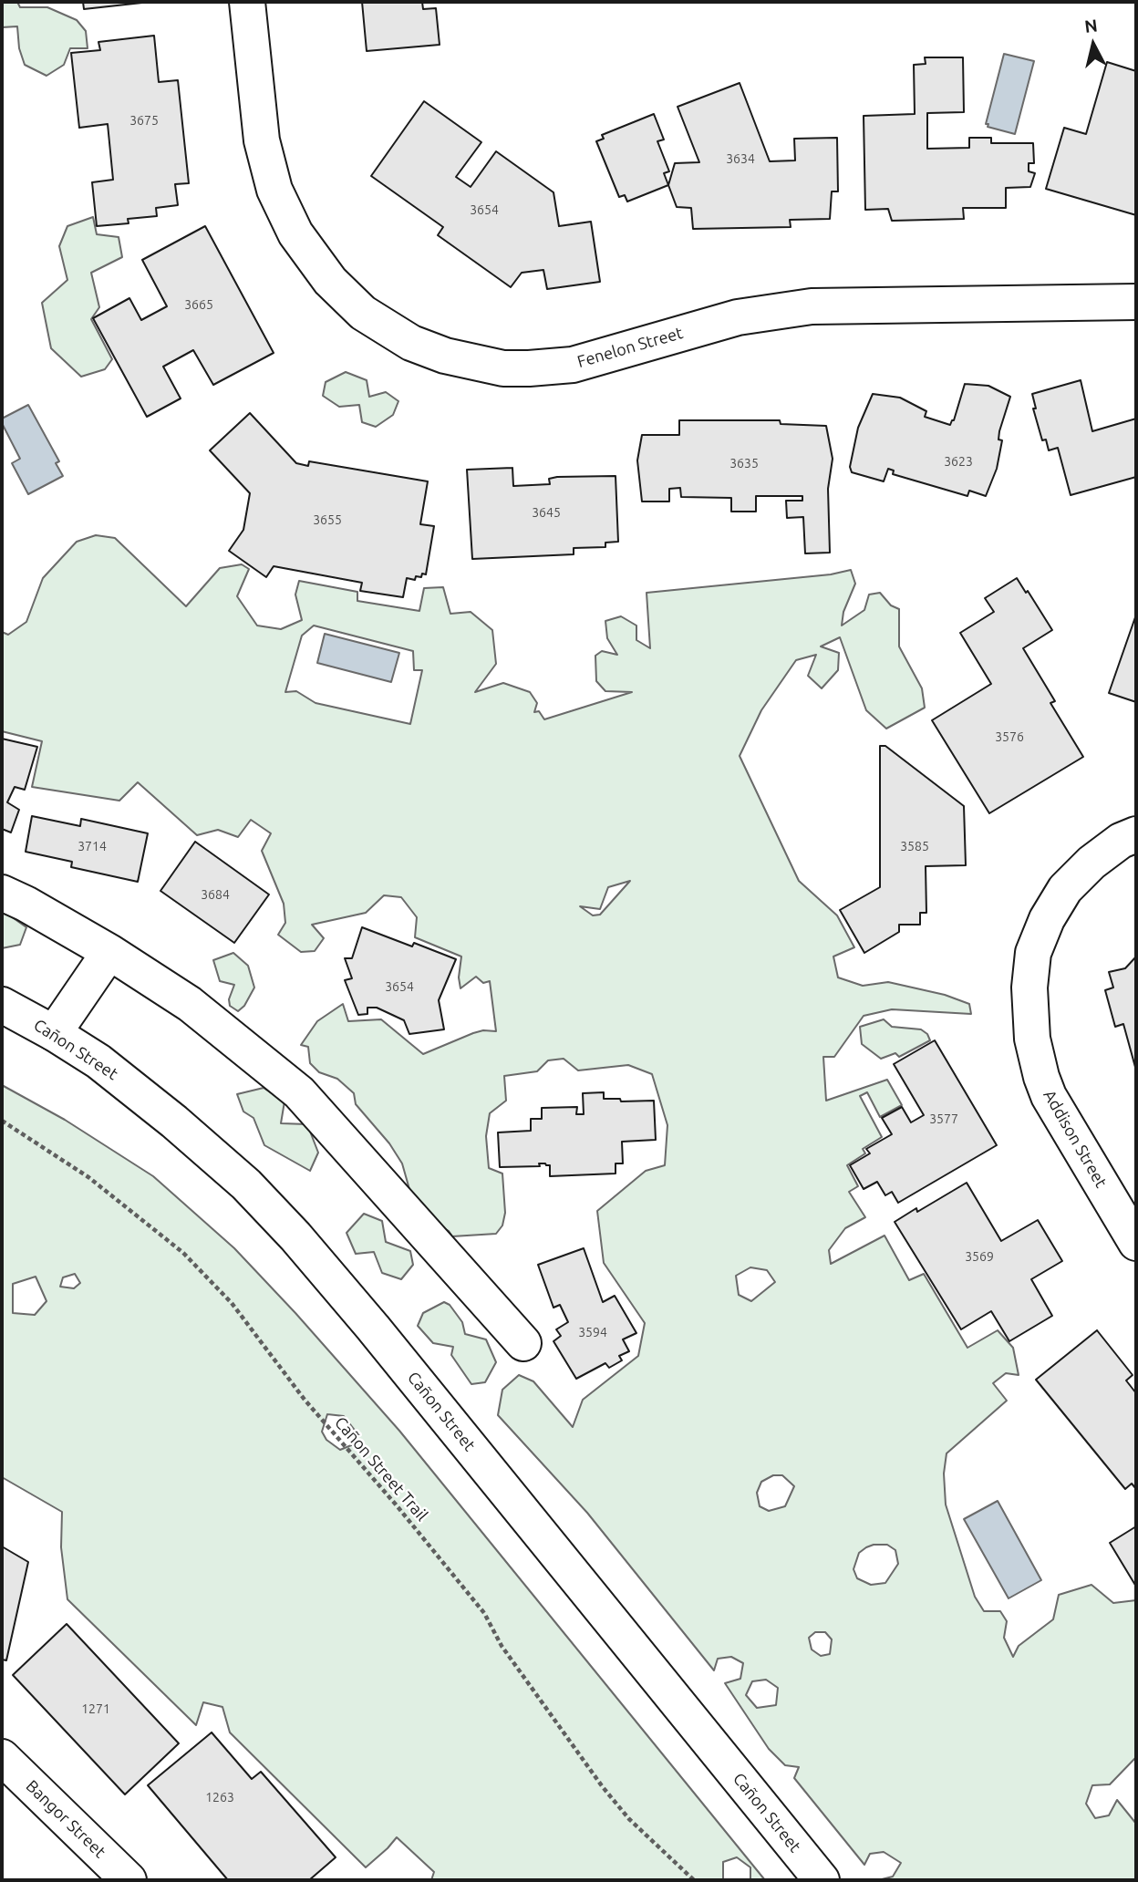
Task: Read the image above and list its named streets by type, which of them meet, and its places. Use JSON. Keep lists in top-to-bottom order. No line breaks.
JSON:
{"streets":{"street":["Fenelon Street","Cañon Street","Addison Street","Bangor Street"],"path":["Cañon Street Trail"]},"house_numbers":["3675","3634","3654","3665","3623","3635","3645","3655","3576","3714","3585","3684","3654","3577","3569","3594","1271","1263"],"north":"top"}
